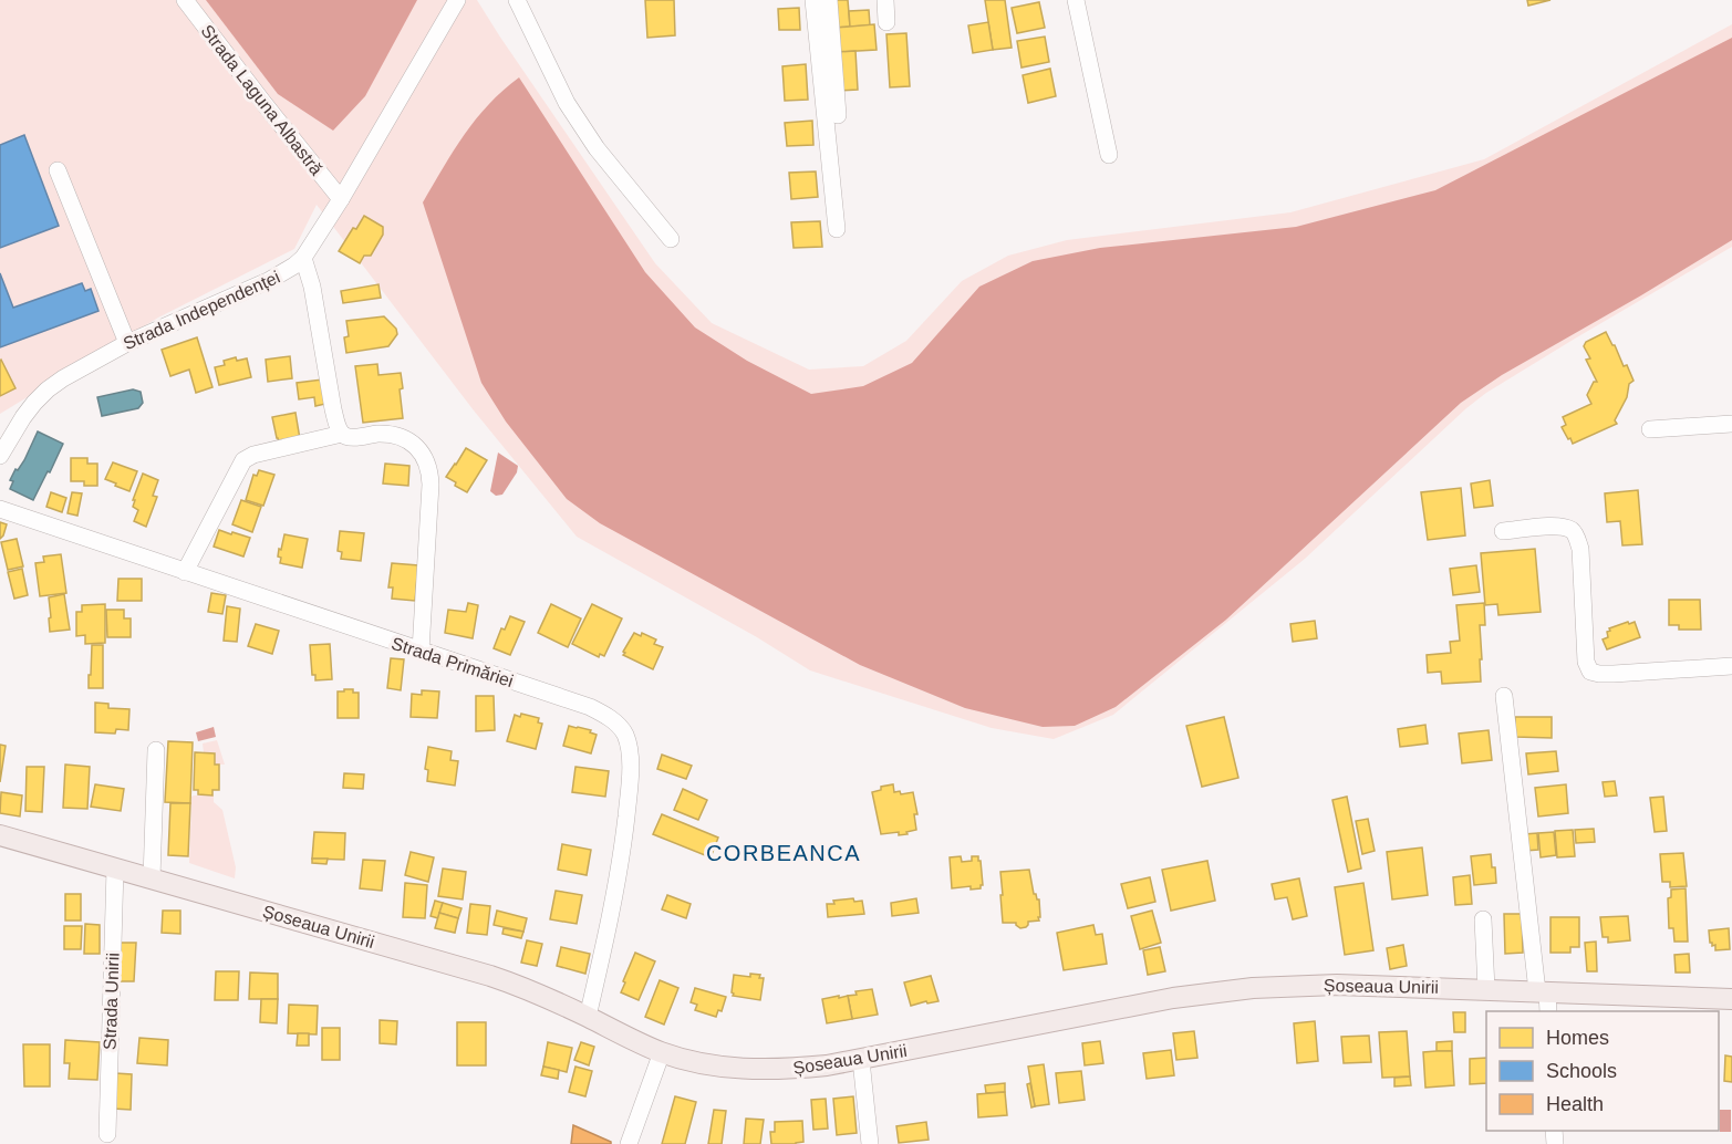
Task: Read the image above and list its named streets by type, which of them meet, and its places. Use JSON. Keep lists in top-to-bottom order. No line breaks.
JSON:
{"streets":{"main road":["Șoseaua Unirii"],"street":["Strada Laguna Albastră","Strada Independenței","Strada Primăriei","Strada Unirii"]},"crossings":[["Strada Laguna Albastră","Strada Independenței"],["Strada Primăriei","Șoseaua Unirii"],["Șoseaua Unirii","Strada Unirii"]],"districts":["CORBEANCA"],"legend":["Homes","Schools","Health"]}
